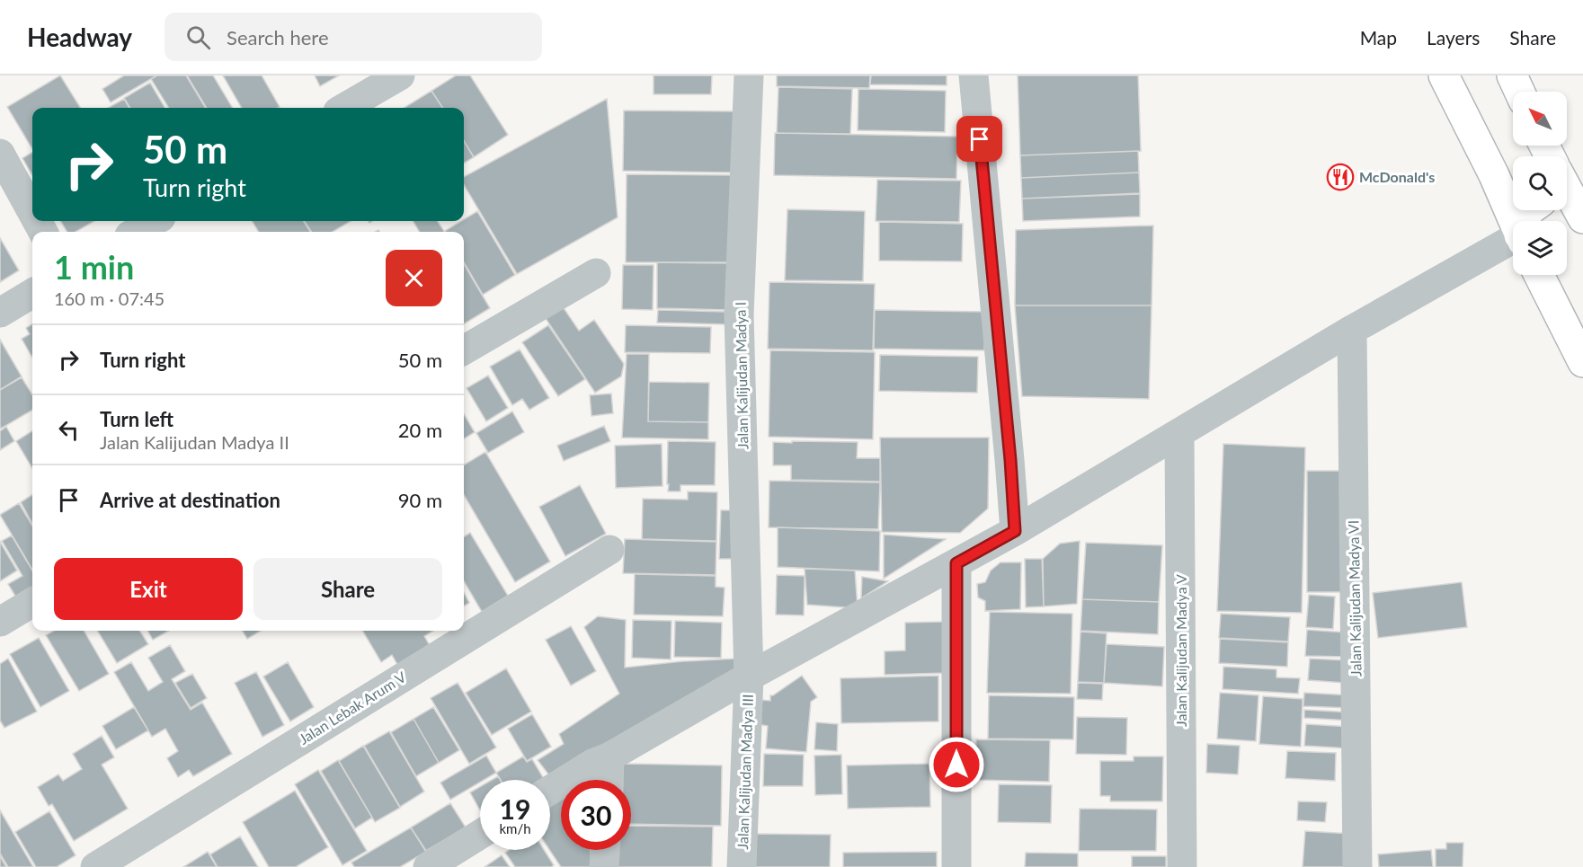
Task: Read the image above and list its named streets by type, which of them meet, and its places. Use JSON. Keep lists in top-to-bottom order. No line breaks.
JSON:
{"streets":{"street":["Jalan Kalijudan Madya I","Jalan Kalijudan Madya VI","Jalan Kalijudan Madya V","Jalan Lebak Arum V","Jalan Kalijudan Madya III"]},"crossings":[["Jalan Kalijudan Madya I","Jalan Kalijudan Madya III"]],"places":{"restaurant":["McDonald's"]},"north":"top left","page":{"header":"Headway","search":"Search here","nav":["Map","Layers","Share"],"turn":["50 m","Turn right"],"heading":["1 min","160 m · 07:45"],"list":[{"name":"Turn right","value":"50 m"},{"name":"Turn left","note":"Jalan Kalijudan Madya II","value":"20 m"},{"name":"Arrive at destination","value":"90 m"}],"buttons":["Exit","Share"],"speed":"19 km/h","limit":"30"}}
